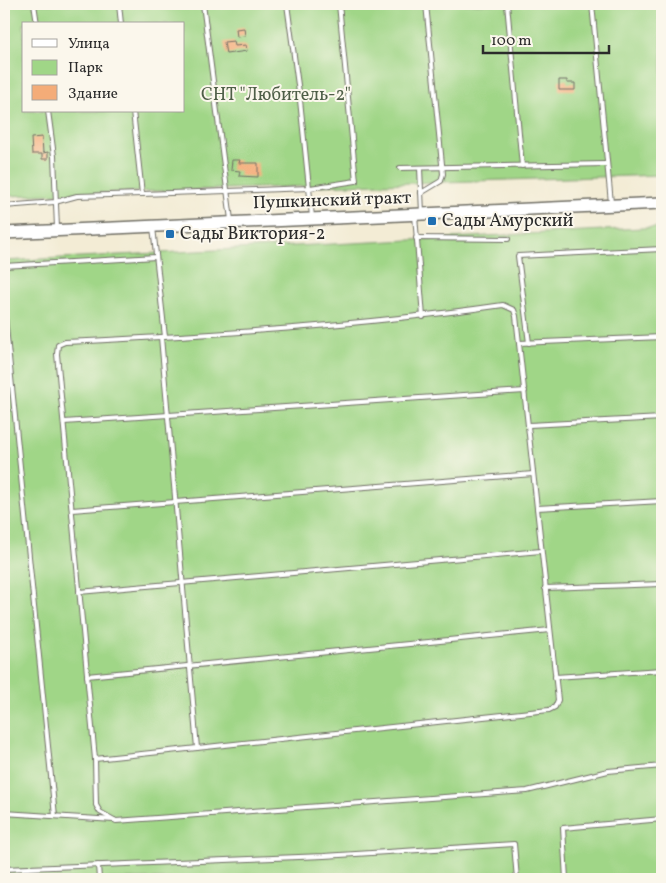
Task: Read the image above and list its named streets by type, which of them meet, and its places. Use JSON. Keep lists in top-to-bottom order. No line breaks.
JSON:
{"streets":{"main road":["Пушкинский тракт"]},"parks":["СНТ \"Любитель-2\""],"places":{"transit":["Сады Амурский","Сады Виктория-2"]},"legend":["Улица","Парк","Здание"],"scale_bar":"100 m"}
